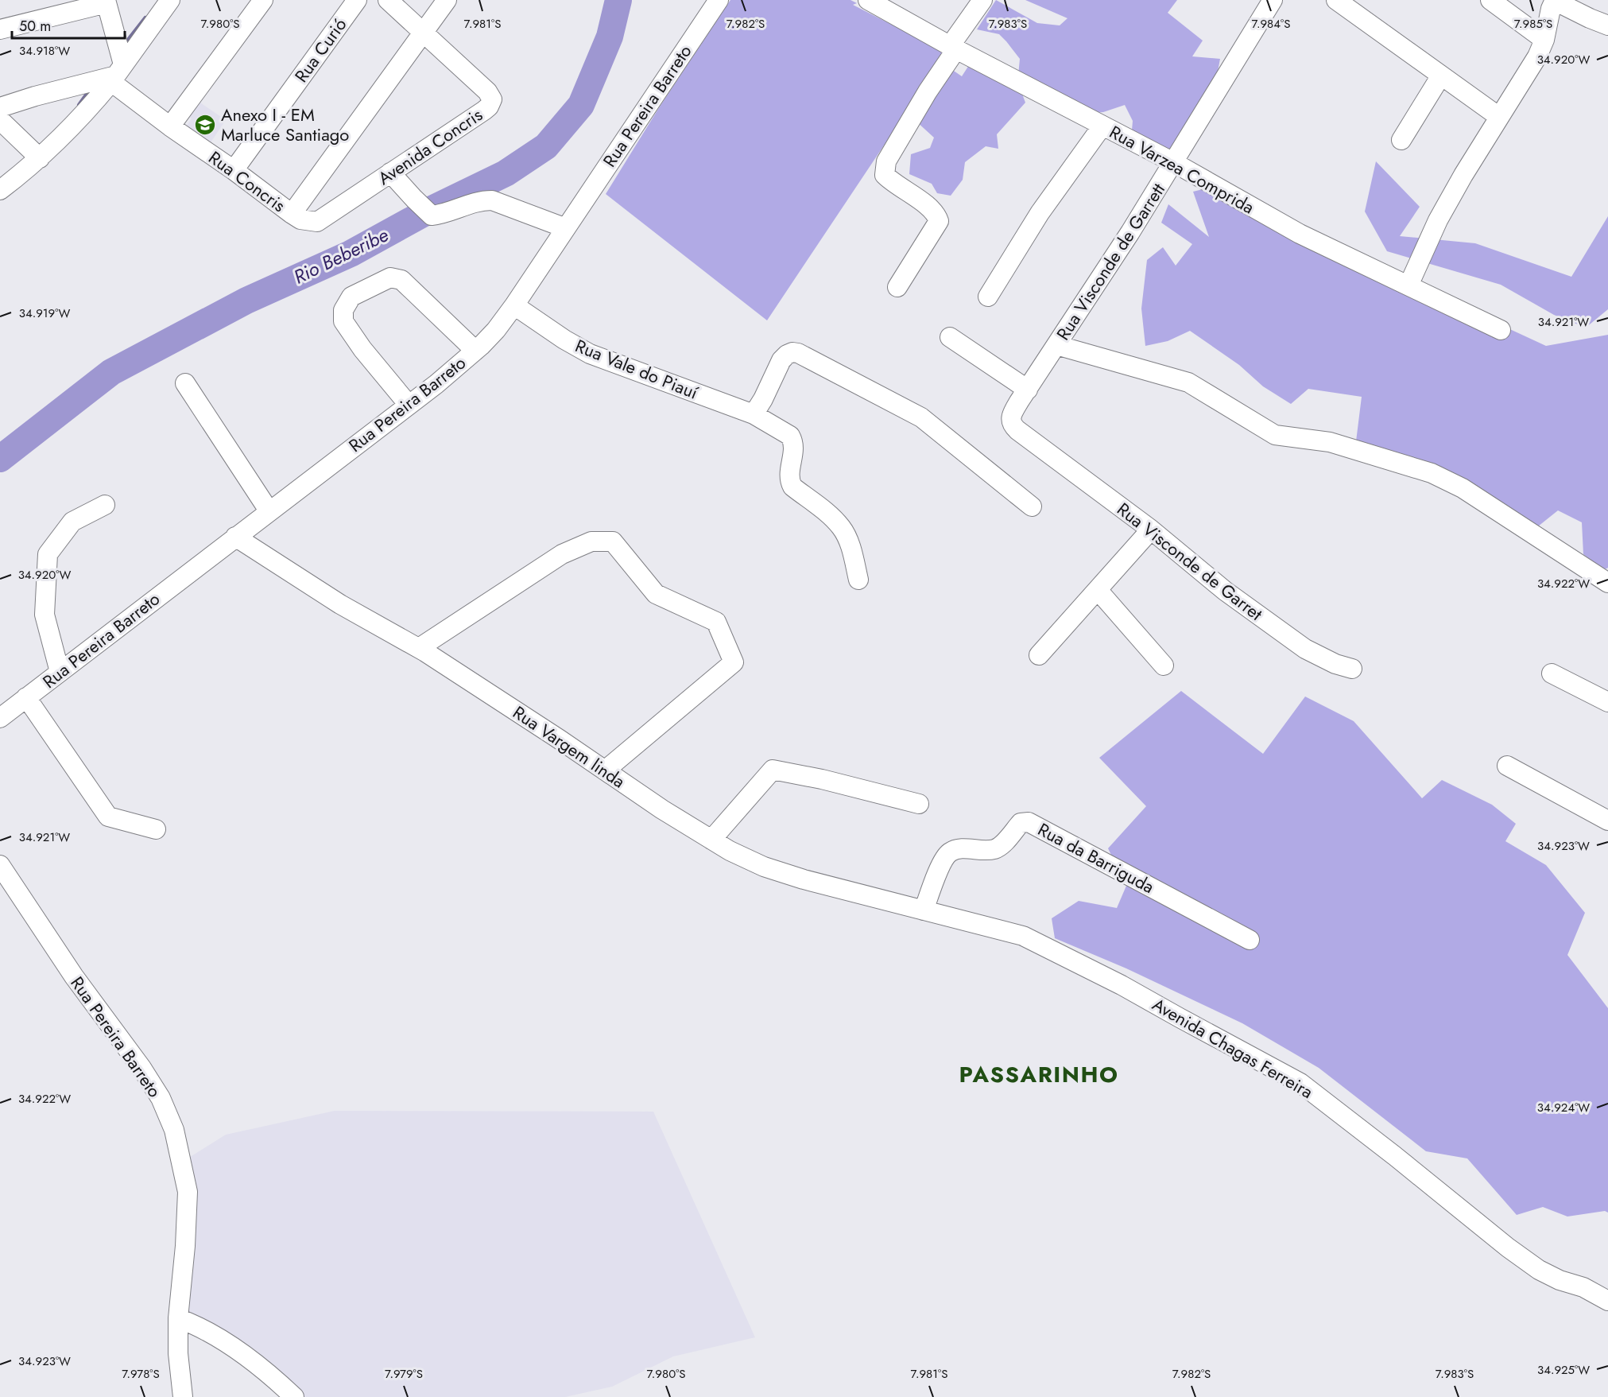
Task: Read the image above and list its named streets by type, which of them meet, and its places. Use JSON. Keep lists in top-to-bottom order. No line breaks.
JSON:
{"streets":{"street":["Rua Curió","Rua Pereira Barreto","Avenida Concris","Rua Varzea Comprida","Rua Concris","Rua Visconde de Garrett","Rua Vale do Piauí","Rua Visconde de Garret","Rua Vargem linda","Rua da Barriguda","Avenida Chagas Ferreira"]},"crossings":[["Rua Curió","Rua Concris"],["Rua Pereira Barreto","Rua Vale do Piauí"],["Rua Pereira Barreto","Rua Vargem linda"],["Avenida Concris","Rua Concris"],["Rua Varzea Comprida","Rua Visconde de Garrett"],["Rua Visconde de Garrett","Rua Visconde de Garret"],["Rua Vargem linda","Rua da Barriguda"],["Rua Vargem linda","Avenida Chagas Ferreira"],["Rua da Barriguda","Avenida Chagas Ferreira"]],"districts":["PASSARINHO"],"water":["Rio Beberibe"],"places":{"school or university":["Anexo I - EM Marluce Santiago"]},"scale_bar":"50 m","coordinates":["7.980°S","7.981°S","7.982°S","7.983°S","7.984°S","7.985°S","34.918°W","34.920°W","34.919°W","34.921°W","34.922°W","34.923°W","34.924°W","34.925°W","7.978°S","7.979°S"]}
